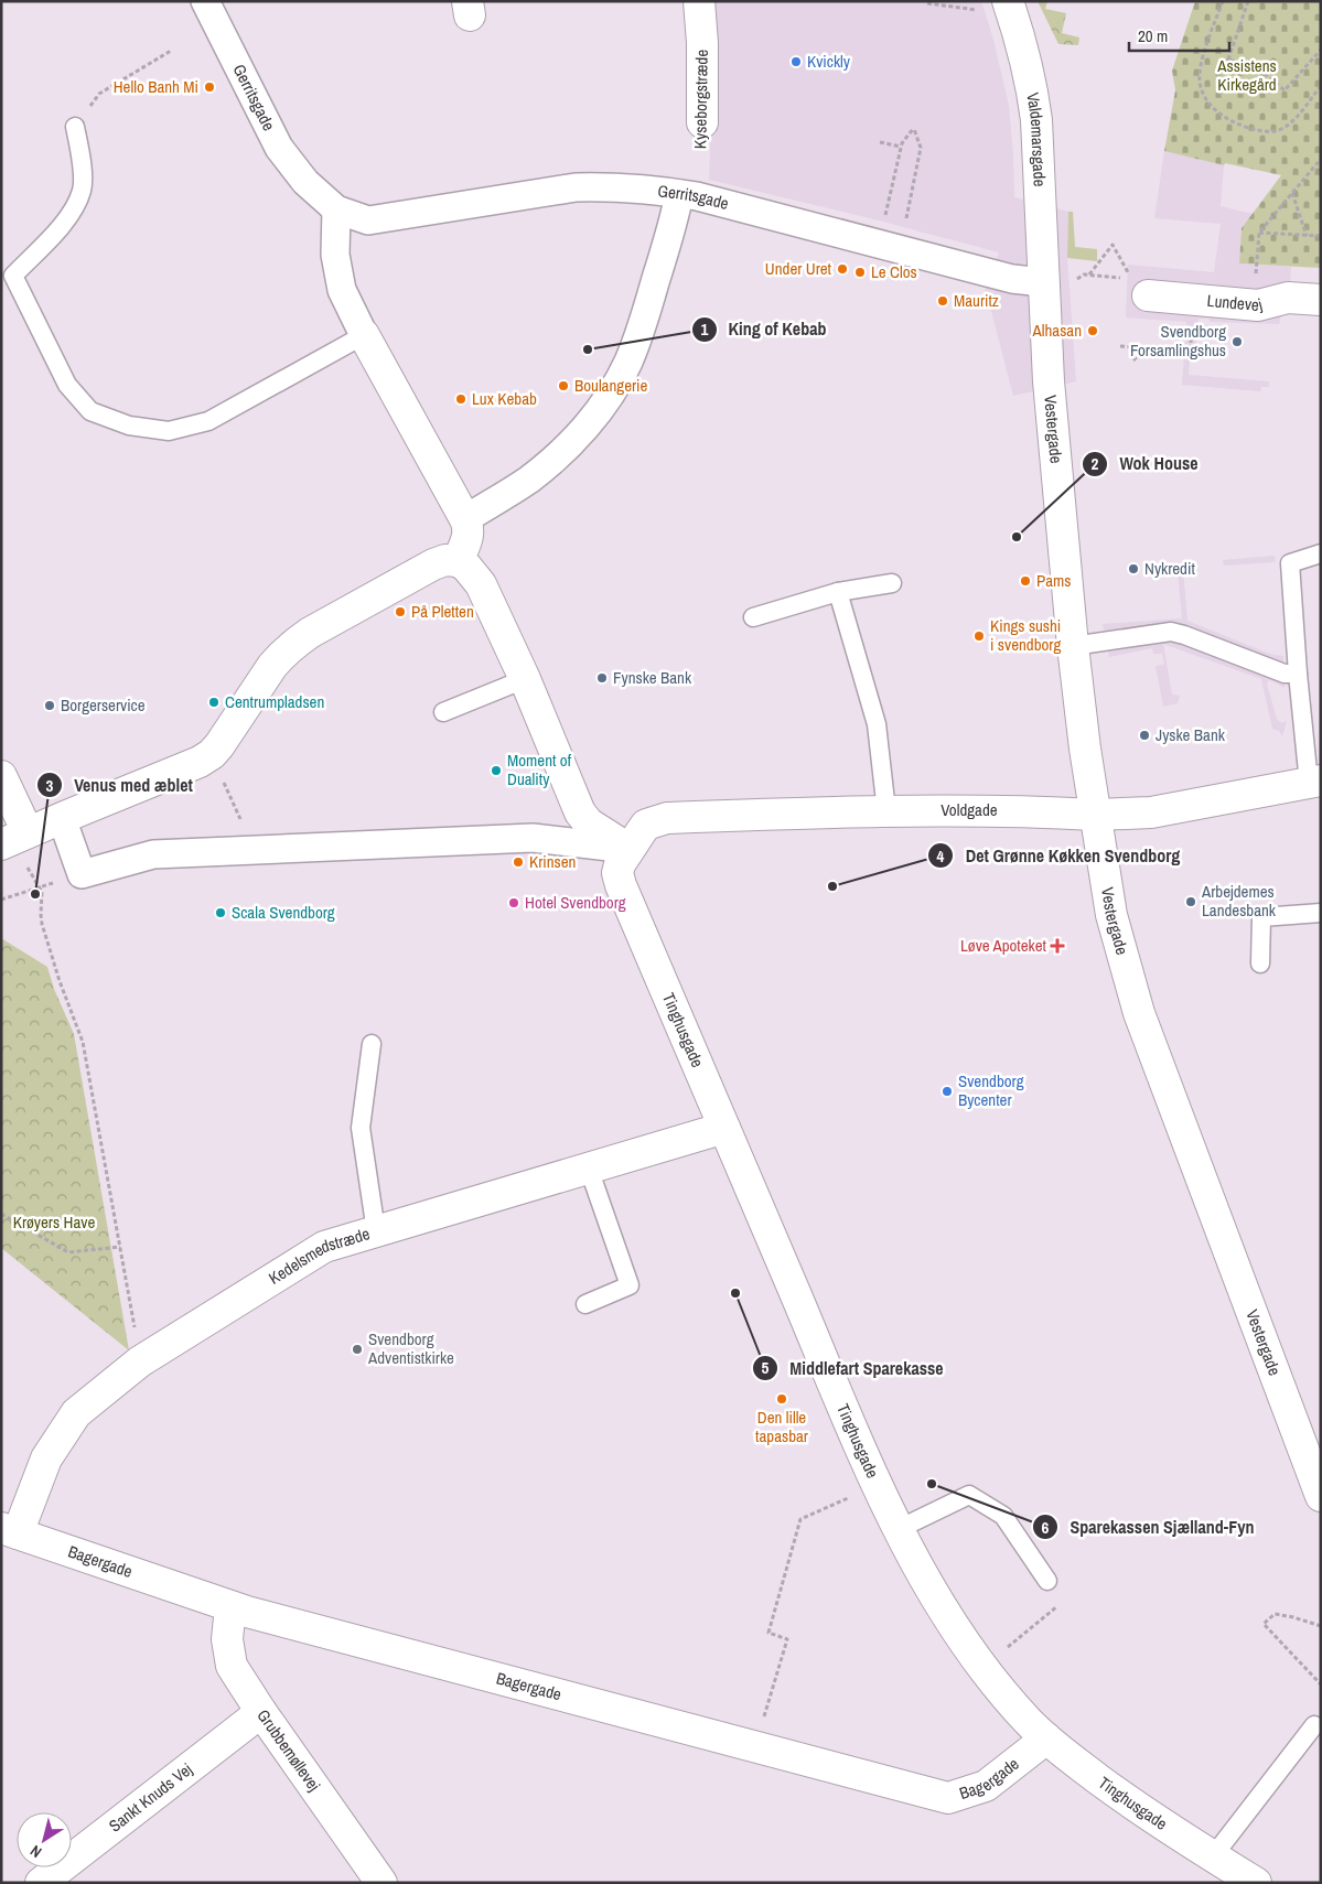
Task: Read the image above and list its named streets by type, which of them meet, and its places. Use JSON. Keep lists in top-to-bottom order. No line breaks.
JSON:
{"streets":{"street":["Gerritsgade","Kyseborgstræde","Valdemarsgade","Lundevej","Vestergade","Voldgade","Tinghusgade","Kedelsmedstræde","Bagergade","Grubbemøllevej","Sankt Knuds Vej"]},"crossings":[["Gerritsgade","Valdemarsgade"],["Gerritsgade","Vestergade"],["Valdemarsgade","Vestergade"],["Vestergade","Voldgade"],["Voldgade","Tinghusgade"],["Tinghusgade","Kedelsmedstræde"],["Tinghusgade","Bagergade"],["Kedelsmedstræde","Bagergade"],["Bagergade","Grubbemøllevej"],["Grubbemøllevej","Sankt Knuds Vej"]],"parks":["Assistens Kirkegård","Krøyers Have"],"places":{"other":["Kvickly","Hello Banh Mi","Under Uret","Le Clos","Mauritz","Alhasan","Svendborg Forsamlingshus","King of Kebab","Boulangerie","Lux Kebab","Wok House","Nykredit","Pams","På Pletten","Kings sushi i svendborg","Fynske Bank","Centrumpladsen","Borgerservice","Jyske Bank","Moment of Duality","Krinsen","Det Grønne Køkken Svendborg","Venus med æblet","Arbejdemes Landesbank","Hotel Svendborg","Scala Svendborg","Svendborg Bycenter","Middlefart Sparekasse","Svendborg Adventistkirke","Den lille tapasbar","Sparekassen Sjælland-Fyn"],"health":["Løve Apoteket"]},"scale_bar":"20 m","north":"bottom left"}
